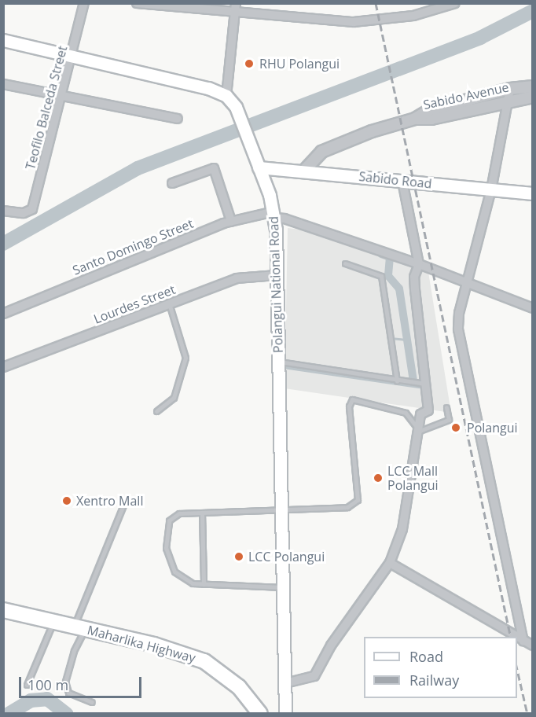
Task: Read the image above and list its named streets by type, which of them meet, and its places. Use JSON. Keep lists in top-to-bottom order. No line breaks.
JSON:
{"streets":{"highway":["Maharlika Highway"],"main road":["Sabido Road","Polangui National Road"],"street":["Sabido Avenue","Teofilo Balceda Street","Santo Domingo Street","Lourdes Street"]},"crossings":[["Sabido Avenue","Sabido Road"],["Sabido Road","Polangui National Road"],["Santo Domingo Street","Polangui National Road"],["Polangui National Road","Lourdes Street"]],"places":["RHU Polangui","Polangui","LCC Mall Polangui","Xentro Mall","LCC Polangui"],"legend":["Road","Railway"],"scale_bar":"100 m"}
